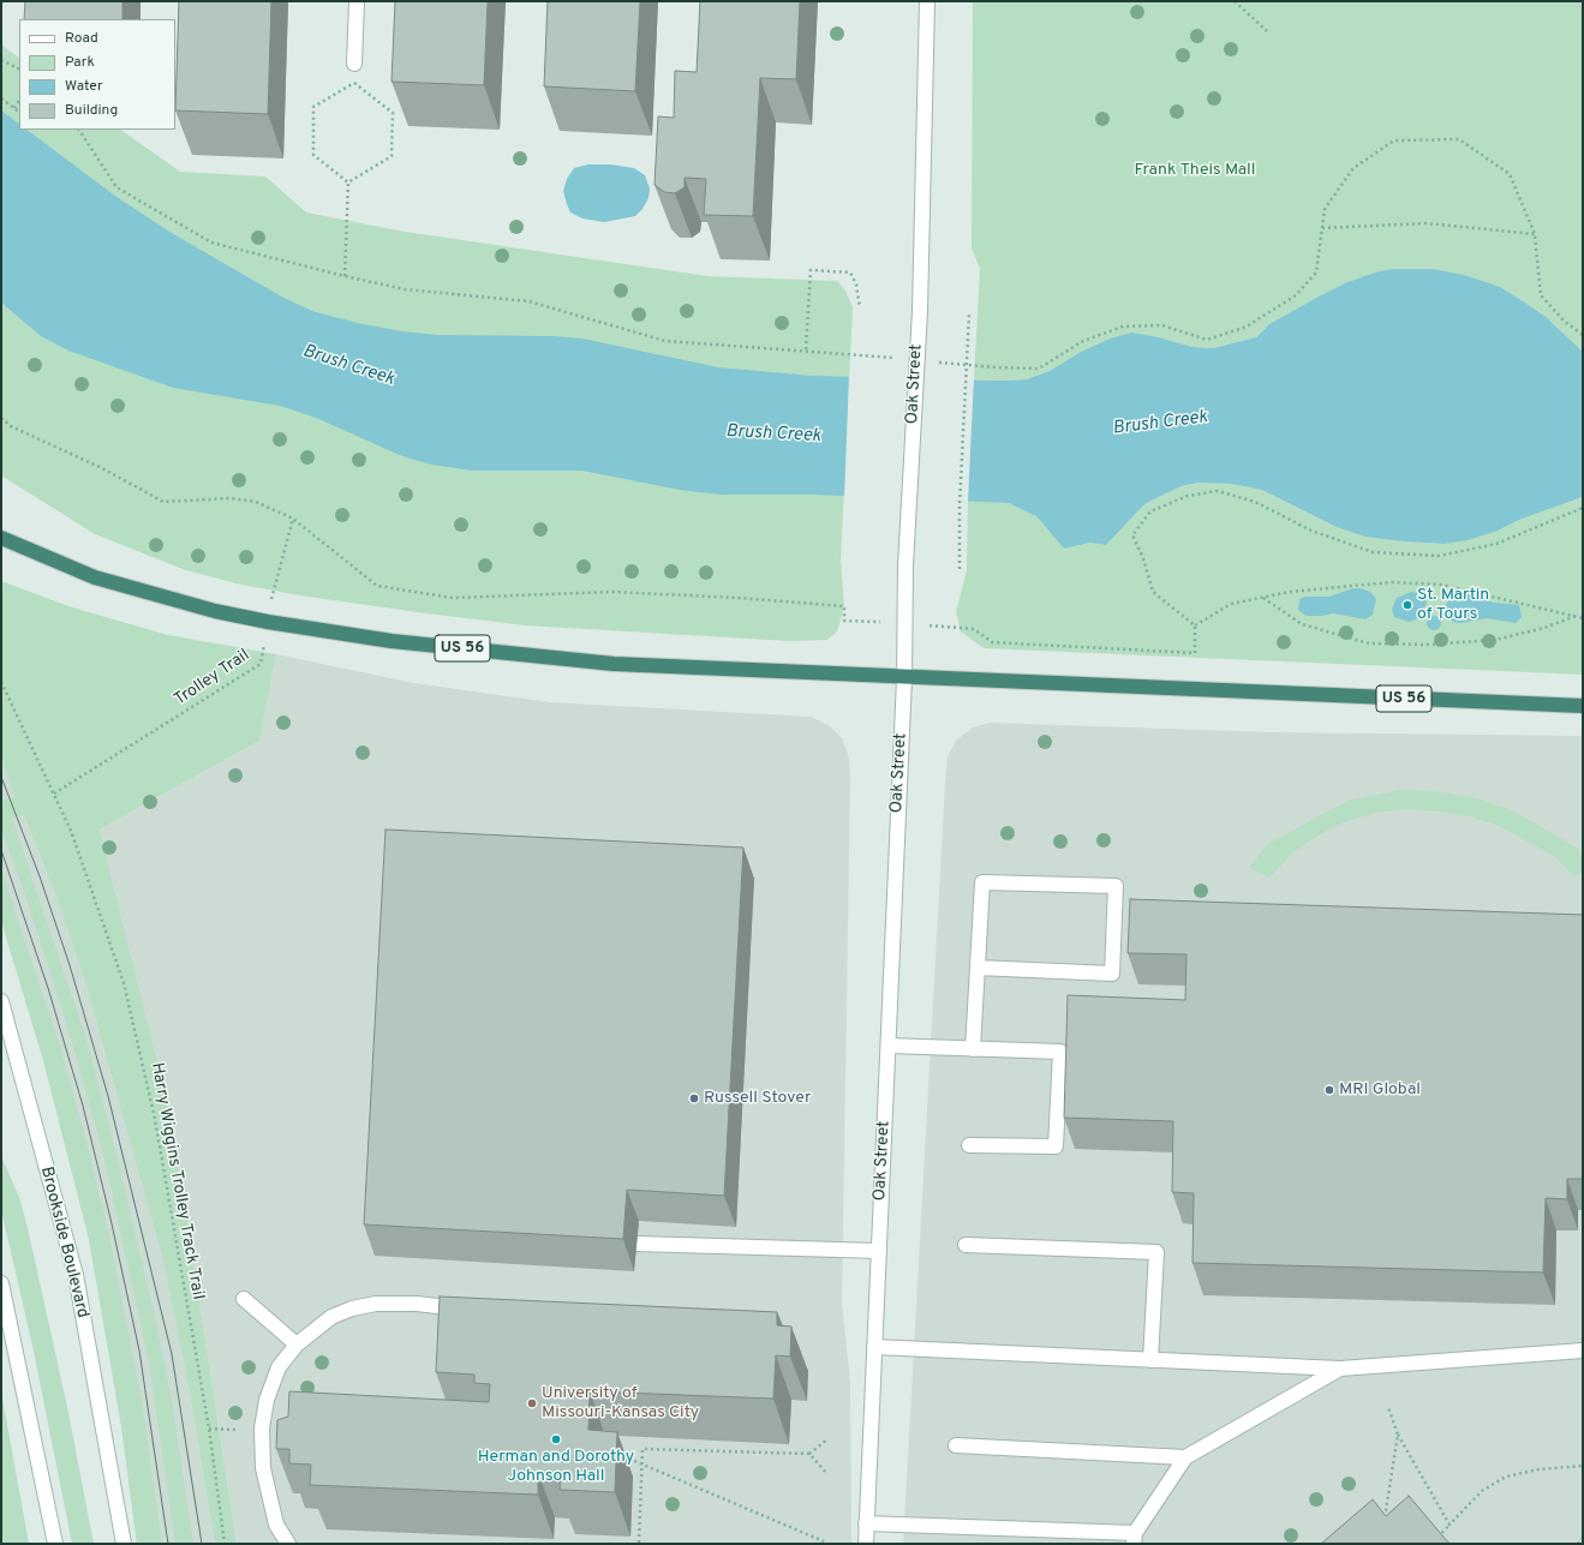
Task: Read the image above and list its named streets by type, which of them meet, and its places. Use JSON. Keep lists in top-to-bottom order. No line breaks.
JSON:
{"streets":{"highway":["US 56"],"street":["Oak Street","Brookside Boulevard"],"path":["Trolley Trail","Harry Wiggins Trolley Track Trail"]},"crossings":[["Oak Street","US 56"],["US 56","Trolley Trail"],["Trolley Trail","Harry Wiggins Trolley Track Trail"]],"water":["Brush Creek"],"parks":["Frank Theis Mall"],"places":["St. Martin of Tours","MRI Global","Russell Stover","University of Missouri-Kansas City","Herman and Dorothy Johnson Hall"],"legend":["Road","Park","Water","Building"]}
